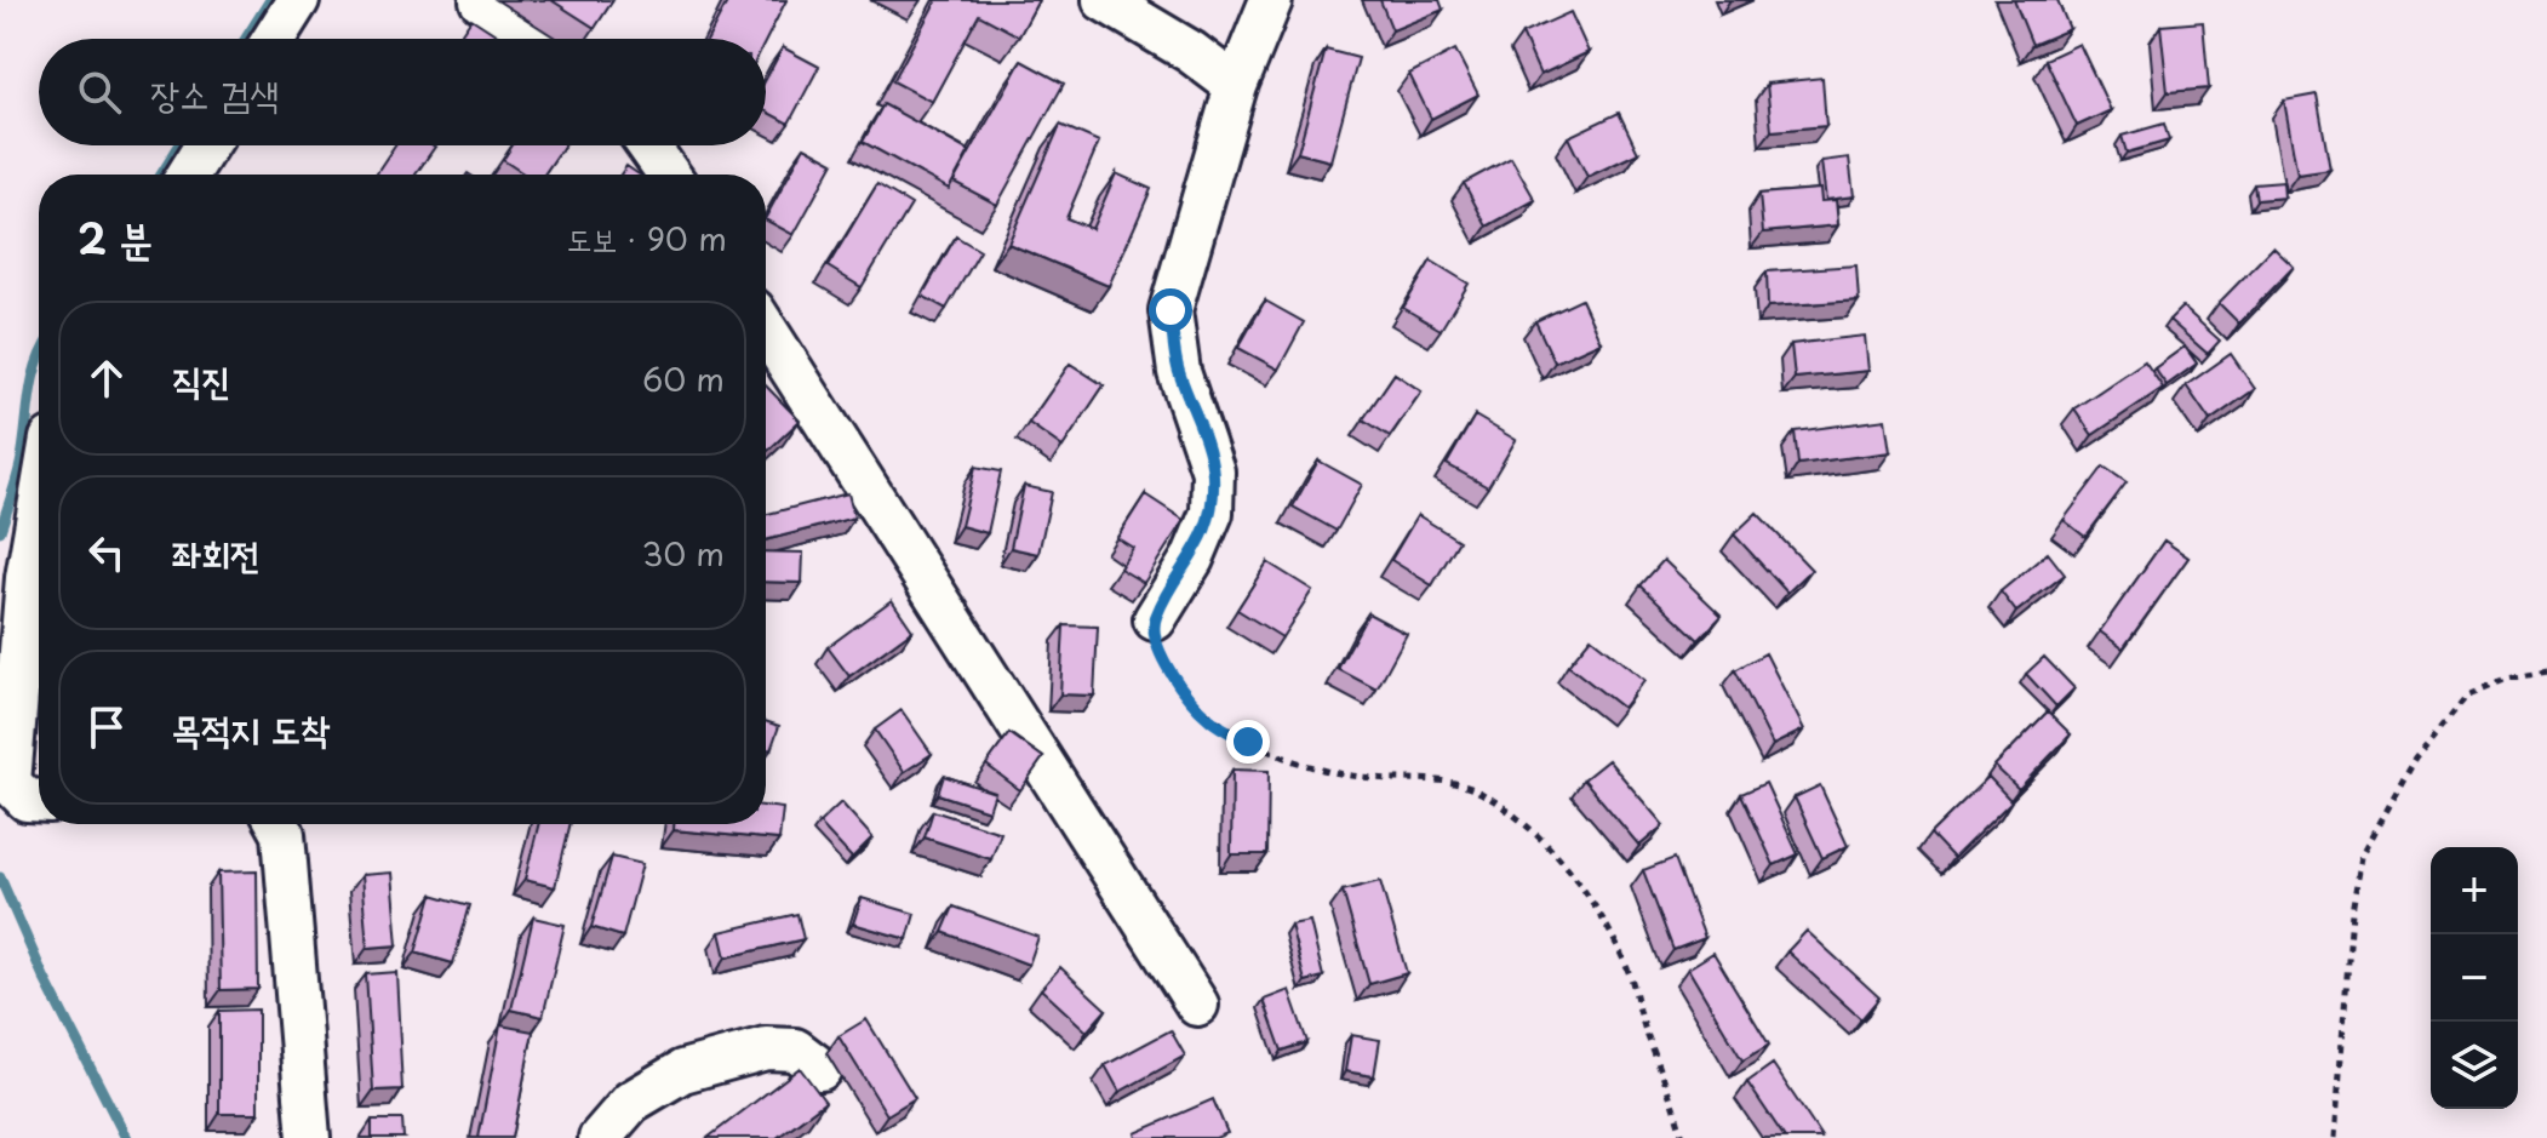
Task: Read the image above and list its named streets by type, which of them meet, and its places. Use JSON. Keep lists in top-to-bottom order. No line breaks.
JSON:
{"page":{"search":"장소 검색","heading":["2 분","도보 · 90 m"],"list":[["직진","60 m"],["좌회전","30 m"],"목적지 도착"],"map_buttons":["+","−"]}}
